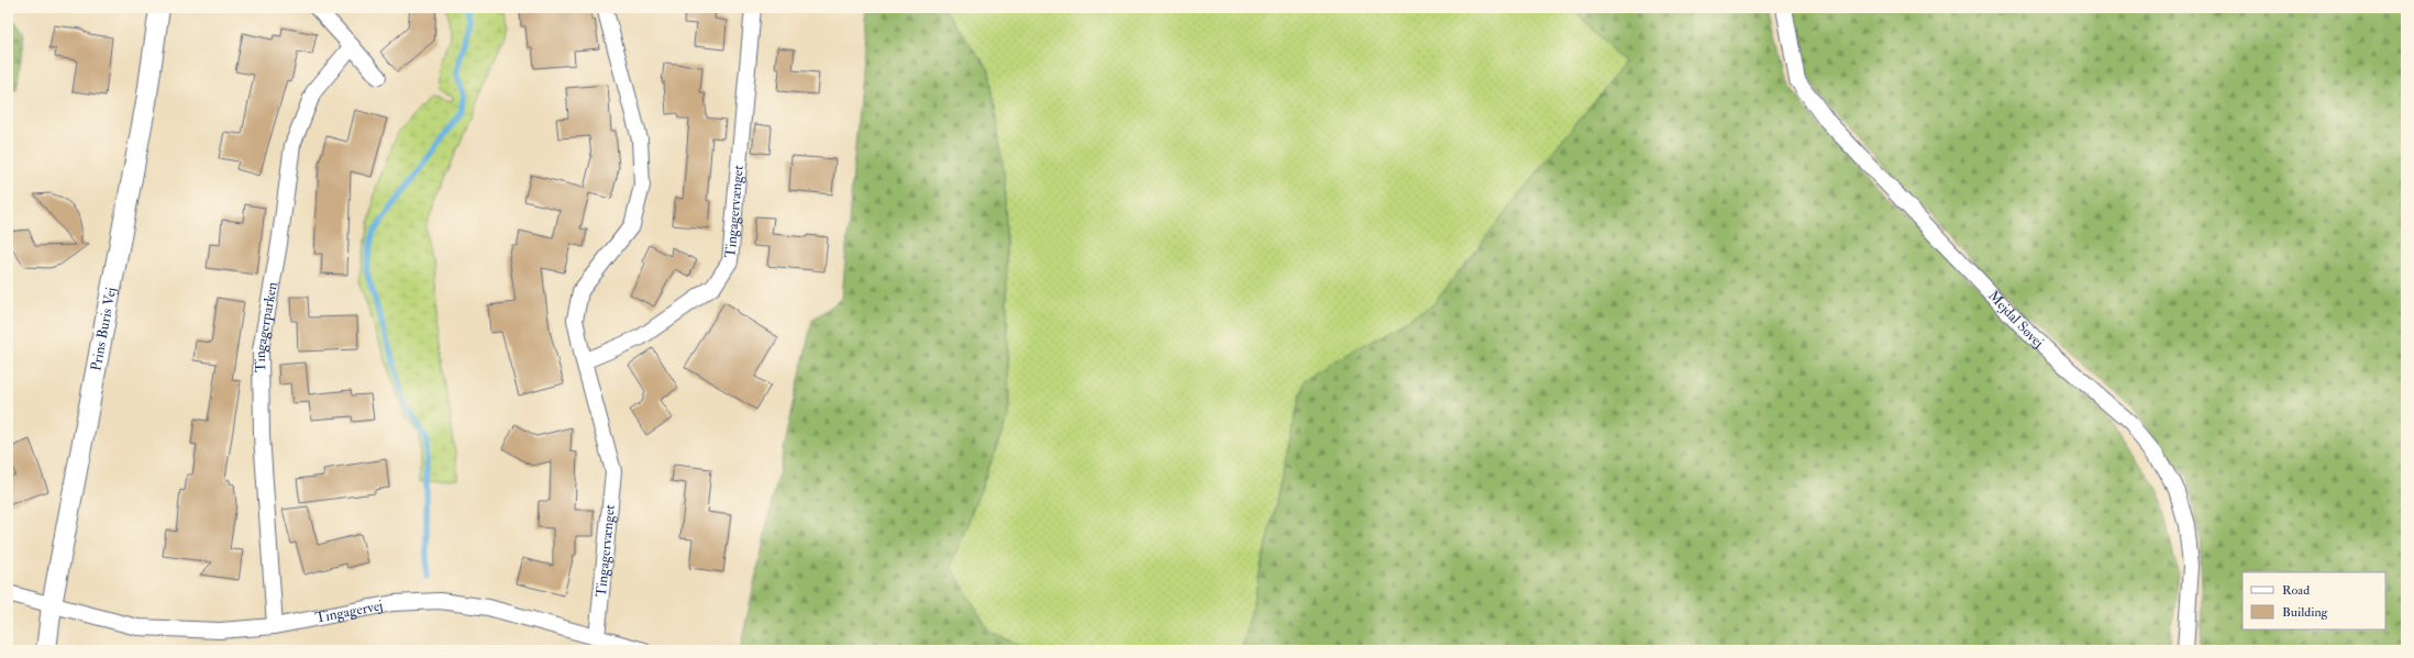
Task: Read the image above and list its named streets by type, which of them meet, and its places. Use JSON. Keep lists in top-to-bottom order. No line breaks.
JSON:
{"streets":{"street":["Tingagervænget","Mejdal Søvej","Tingagerparken","Prins Buris Vej","Tingagervej"]},"crossings":[["Tingagervænget","Tingagervej"],["Tingagerparken","Tingagervej"],["Prins Buris Vej","Tingagervej"]],"legend":["Road","Building"]}
